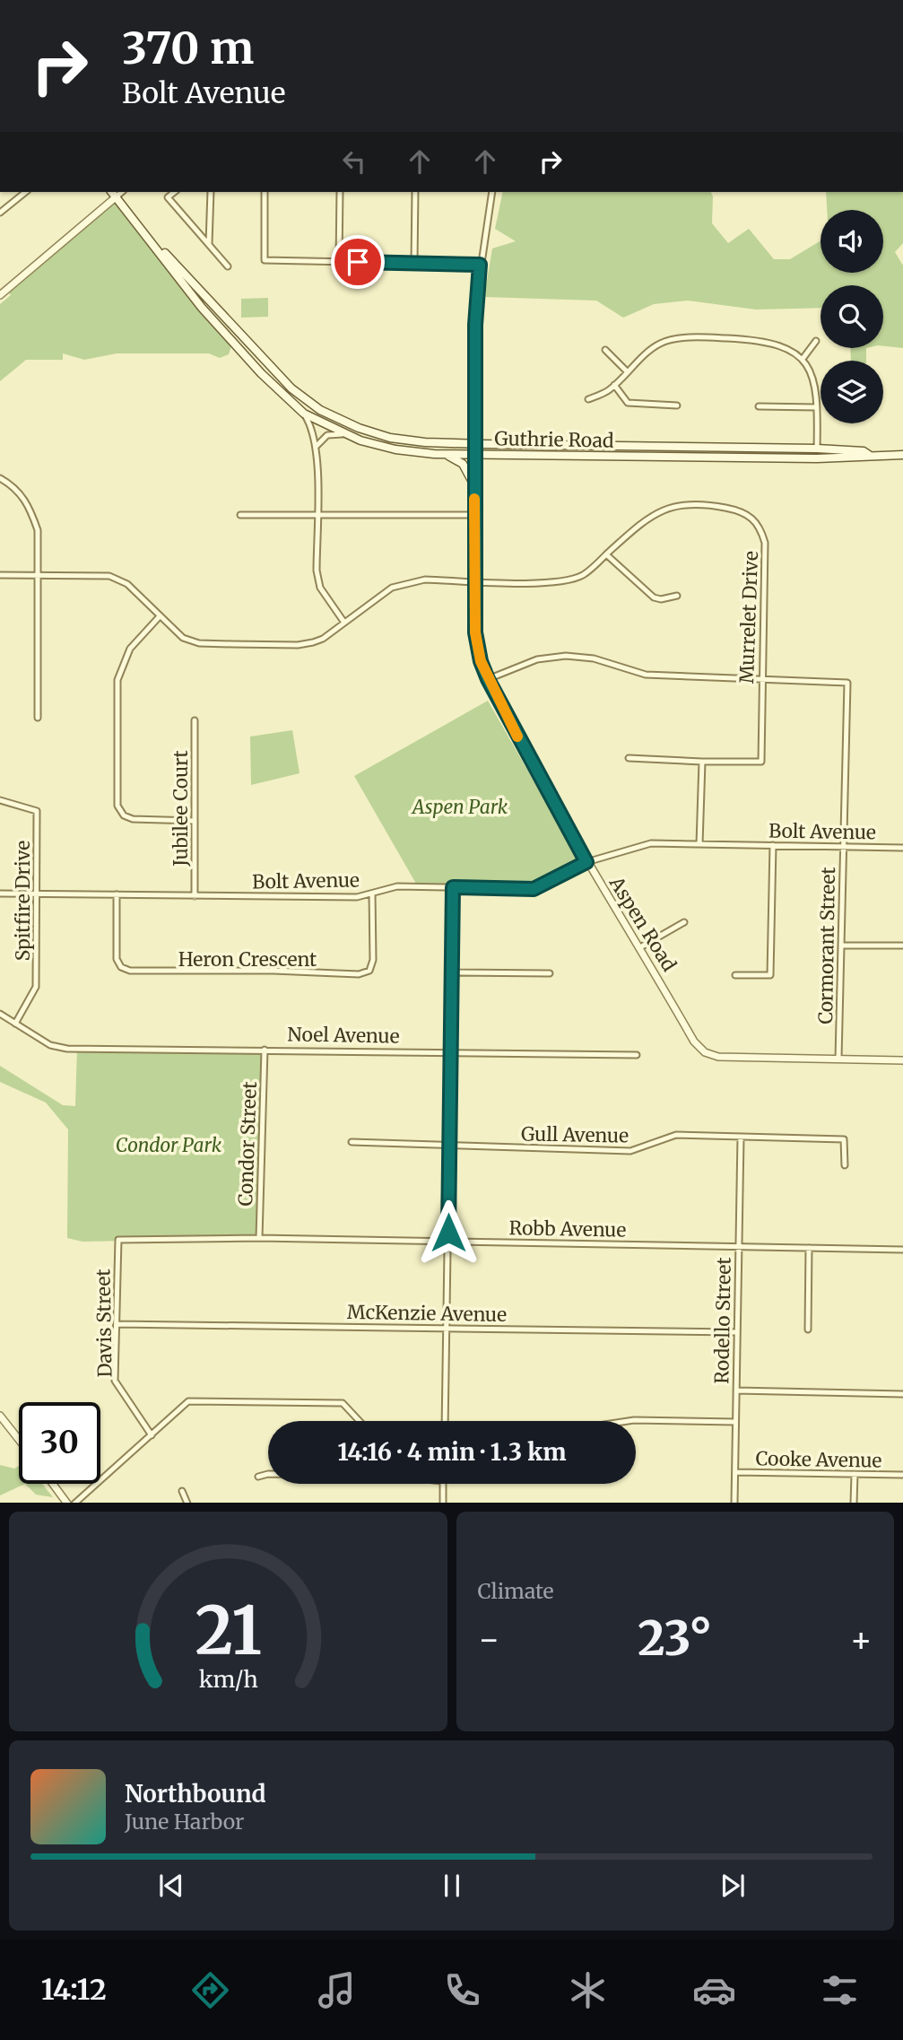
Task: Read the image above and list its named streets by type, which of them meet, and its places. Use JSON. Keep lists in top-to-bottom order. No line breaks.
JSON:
{"streets":{"main road":["Guthrie Road"],"street":["Murrelet Drive","Jubilee Court","Bolt Avenue","Spitfire Drive","Aspen Road","Cormorant Street","Heron Crescent","Noel Avenue","Gull Avenue","Condor Street","Robb Avenue","McKenzie Avenue","Rodello Street","Davis Street","Cooke Avenue"]},"crossings":[["Guthrie Road","Aspen Road"],["Murrelet Drive","Aspen Road"],["Murrelet Drive","Cormorant Street"],["Jubilee Court","Bolt Avenue"],["Bolt Avenue","Spitfire Drive"],["Bolt Avenue","Aspen Road"],["Bolt Avenue","Cormorant Street"],["Bolt Avenue","Heron Crescent"],["Spitfire Drive","Noel Avenue"],["Aspen Road","Cormorant Street"],["Noel Avenue","Condor Street"],["Gull Avenue","Rodello Street"],["Condor Street","Robb Avenue"],["Robb Avenue","Rodello Street"],["Robb Avenue","Davis Street"],["McKenzie Avenue","Rodello Street"],["McKenzie Avenue","Davis Street"],["Rodello Street","Cooke Avenue"]],"parks":["Aspen Park","Condor Park"],"page":{"turn":["370 m","Bolt Avenue"],"limit":"30","trip":"14:16 · 4 min · 1.3 km","tile":"Climate","heat":["−","23°","+"],"song":["Northbound","June Harbor"],"tabs":"14:12","gauge":["21","km/h"]}}
